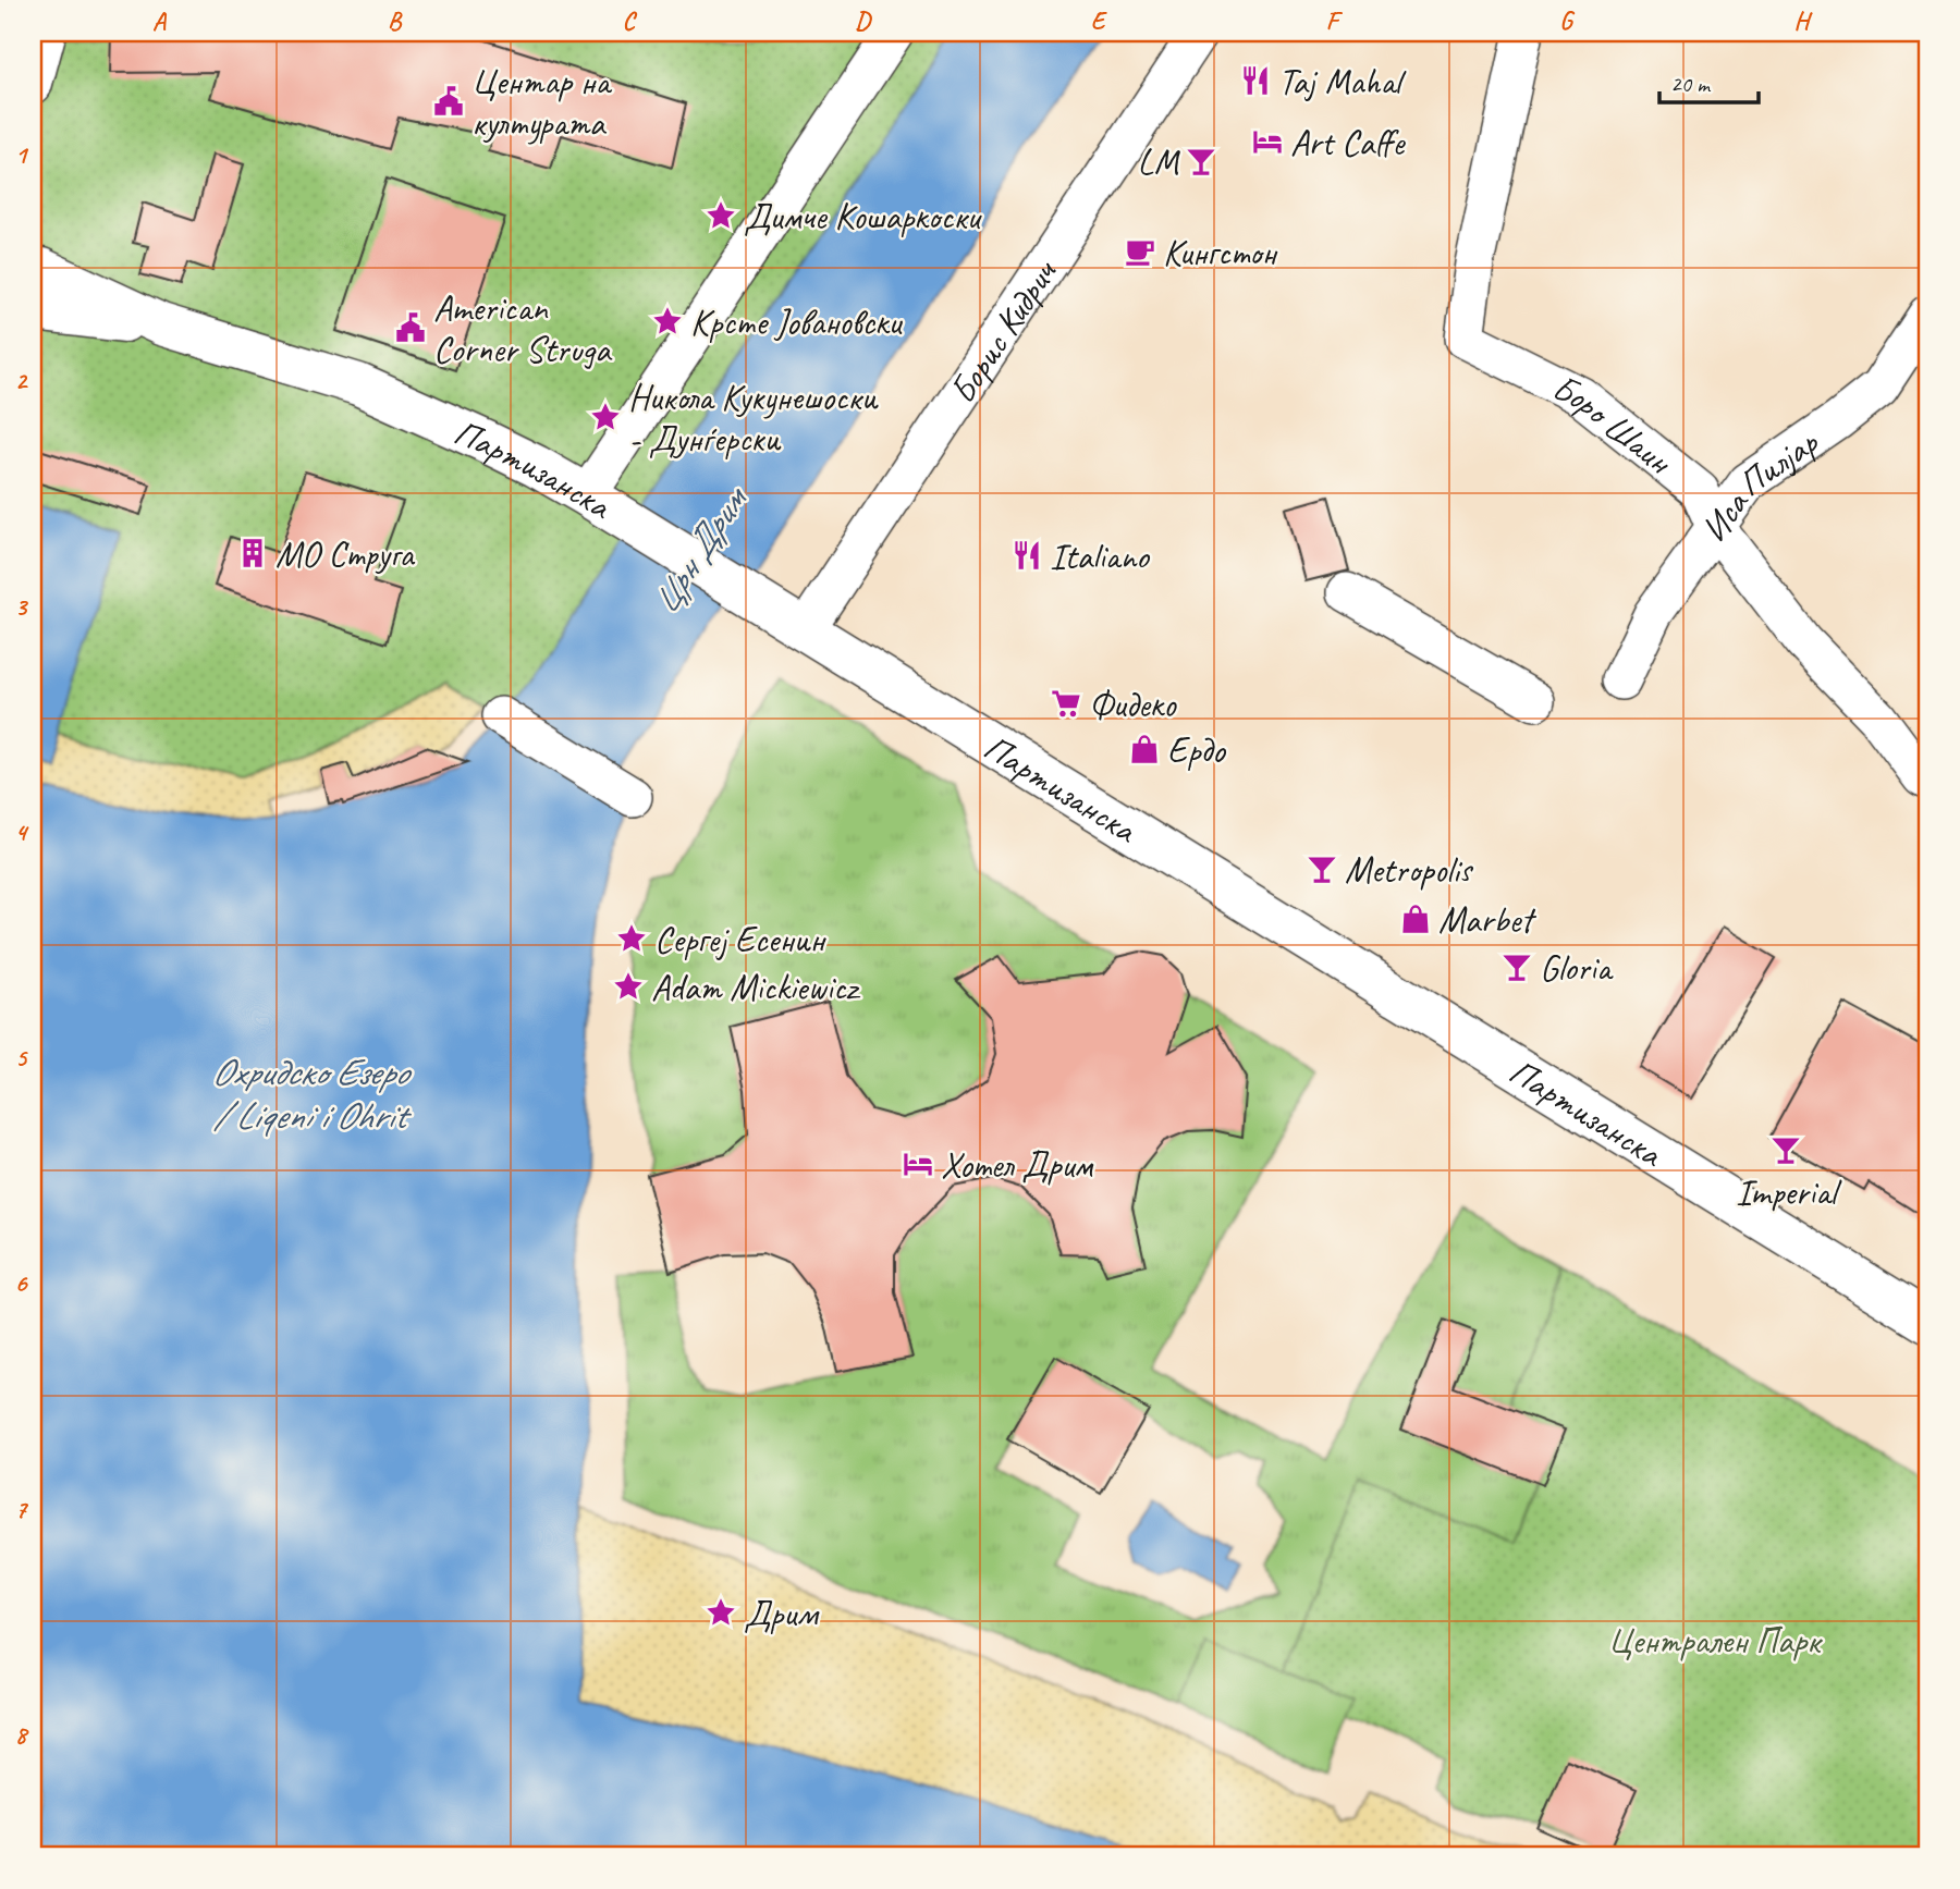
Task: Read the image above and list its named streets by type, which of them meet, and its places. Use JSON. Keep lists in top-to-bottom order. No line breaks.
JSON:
{"streets":{"main road":["Партизанска"],"street":["Борис Кидрич","Боро Шаин","Иса Пилјар"]},"crossings":[["Борис Кидрич","Партизанска"],["Боро Шаин","Иса Пилјар"]],"water":["Црн Дрим","Охридско Езеро / Liqeni i Ohrit"],"parks":["Централен Парк"],"places":{"restaurant":["Taj Mahal","Italiano"],"public building":["Центар на културата","American Corner Struga"],"hotel":["Art Caffe","Хотел Дрим"],"bar":["LM","Metropolis","Gloria","Imperial"],"place":["Димче Кошаркоски","Крсте Јовановски","Никола Кукунешоски - Дунѓерски","Сергеј Есенин","Adam Mickiewicz","Дрим"],"cafe":["Кингстон"],"building":["МО Струга"],"supermarket":["Фидеко"],"shop":["Ердо","Marbet"]},"scale_bar":"20 m","grid":{"columns":["A","B","C","D","E","F","G","H"],"rows":["1","2","3","4","5","6","7","8"]}}
